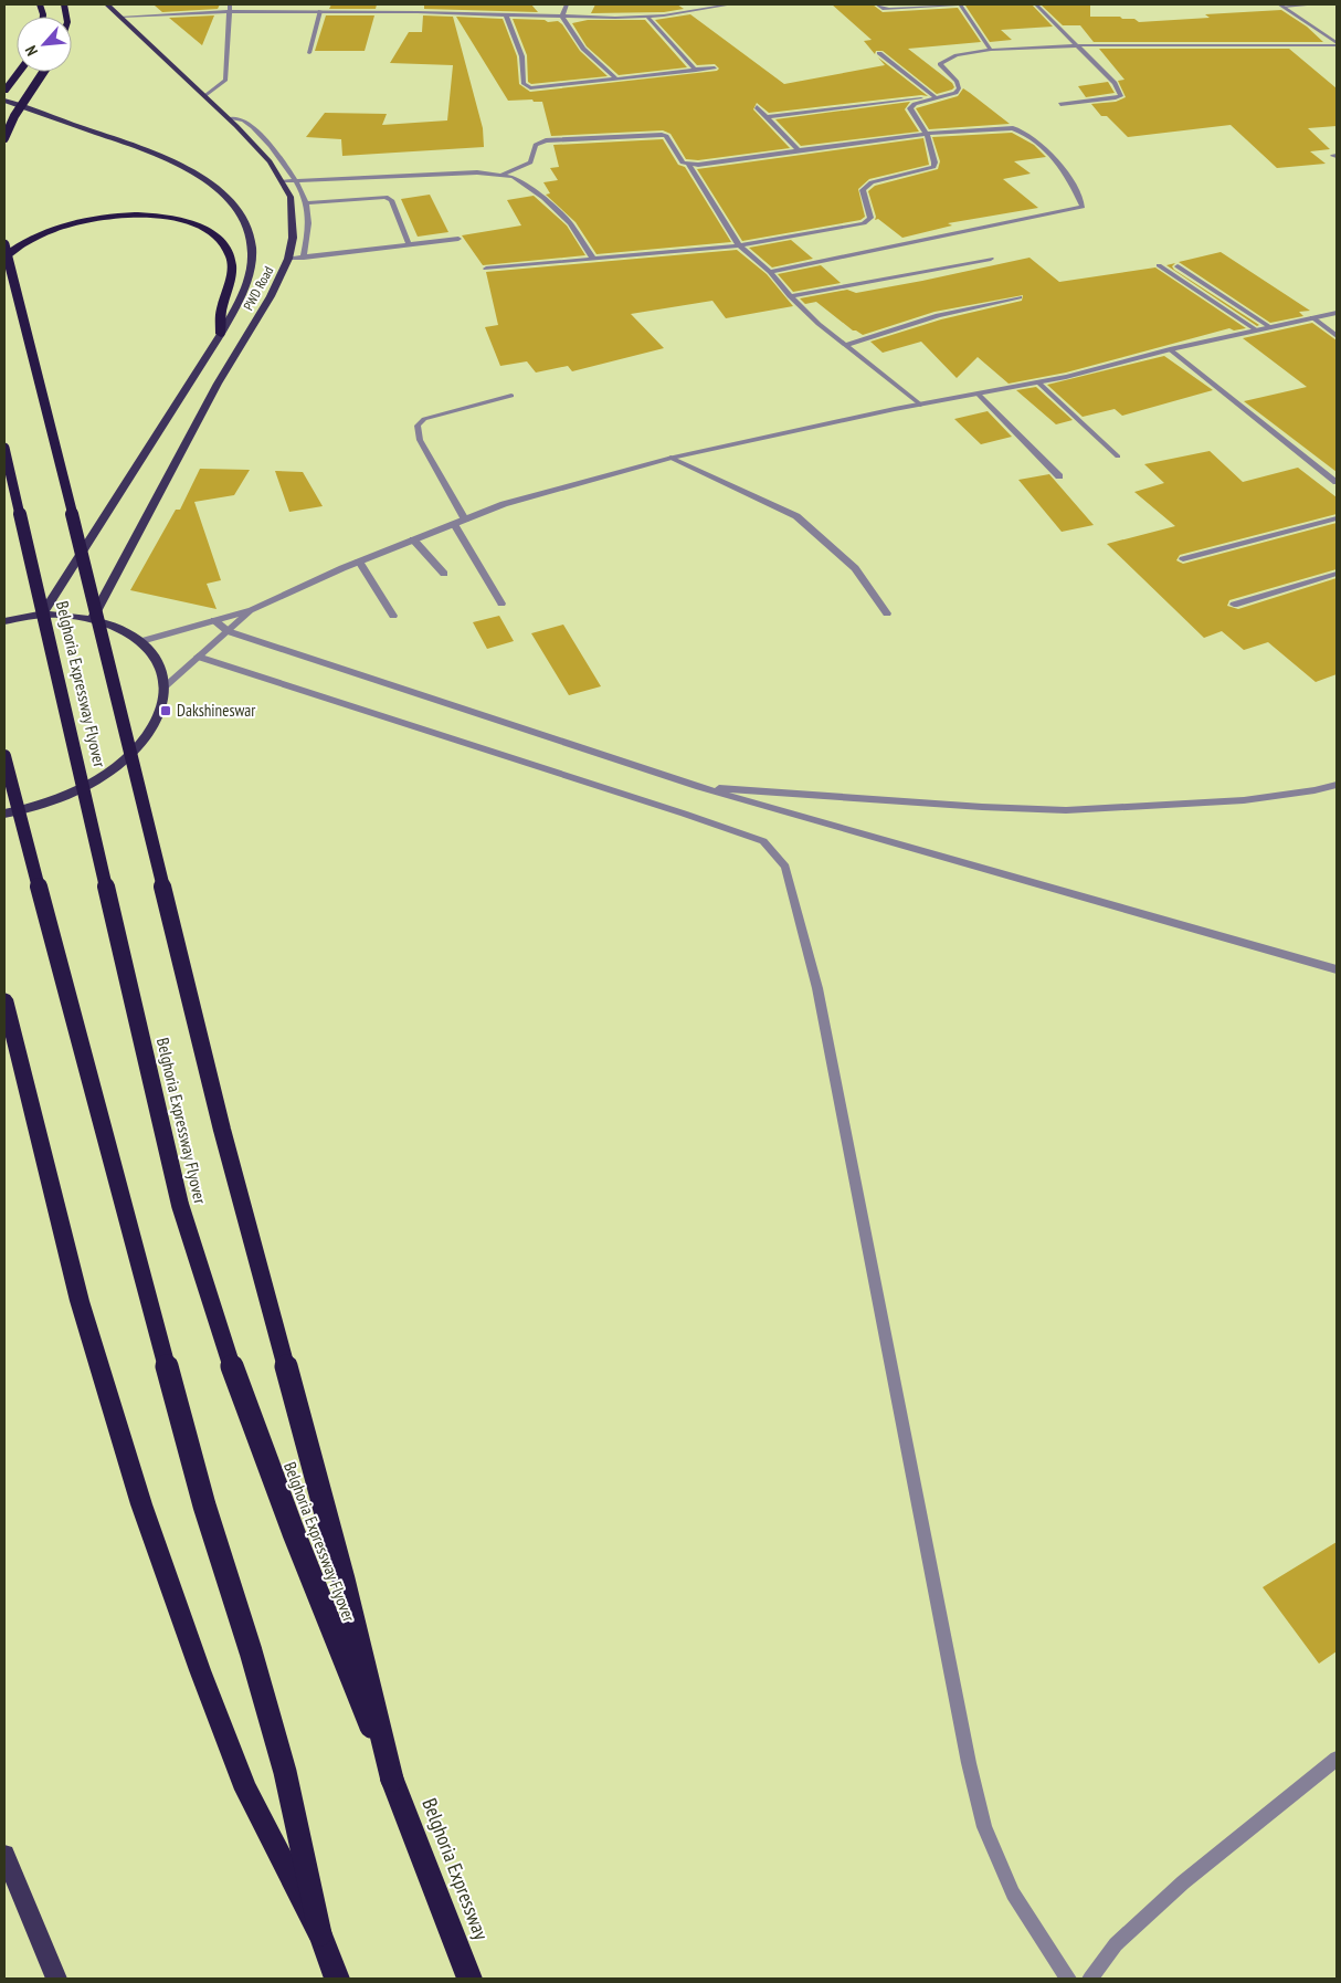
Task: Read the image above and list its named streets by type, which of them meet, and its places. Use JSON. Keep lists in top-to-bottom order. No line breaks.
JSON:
{"streets":{"highway":["Belghoria Expressway Flyover","Belghoria Expressway"],"main road":["PWD Road"]},"crossings":[["Belghoria Expressway Flyover","Belghoria Expressway"]],"places":{"transit":["Dakshineswar"]},"north":"bottom left"}
